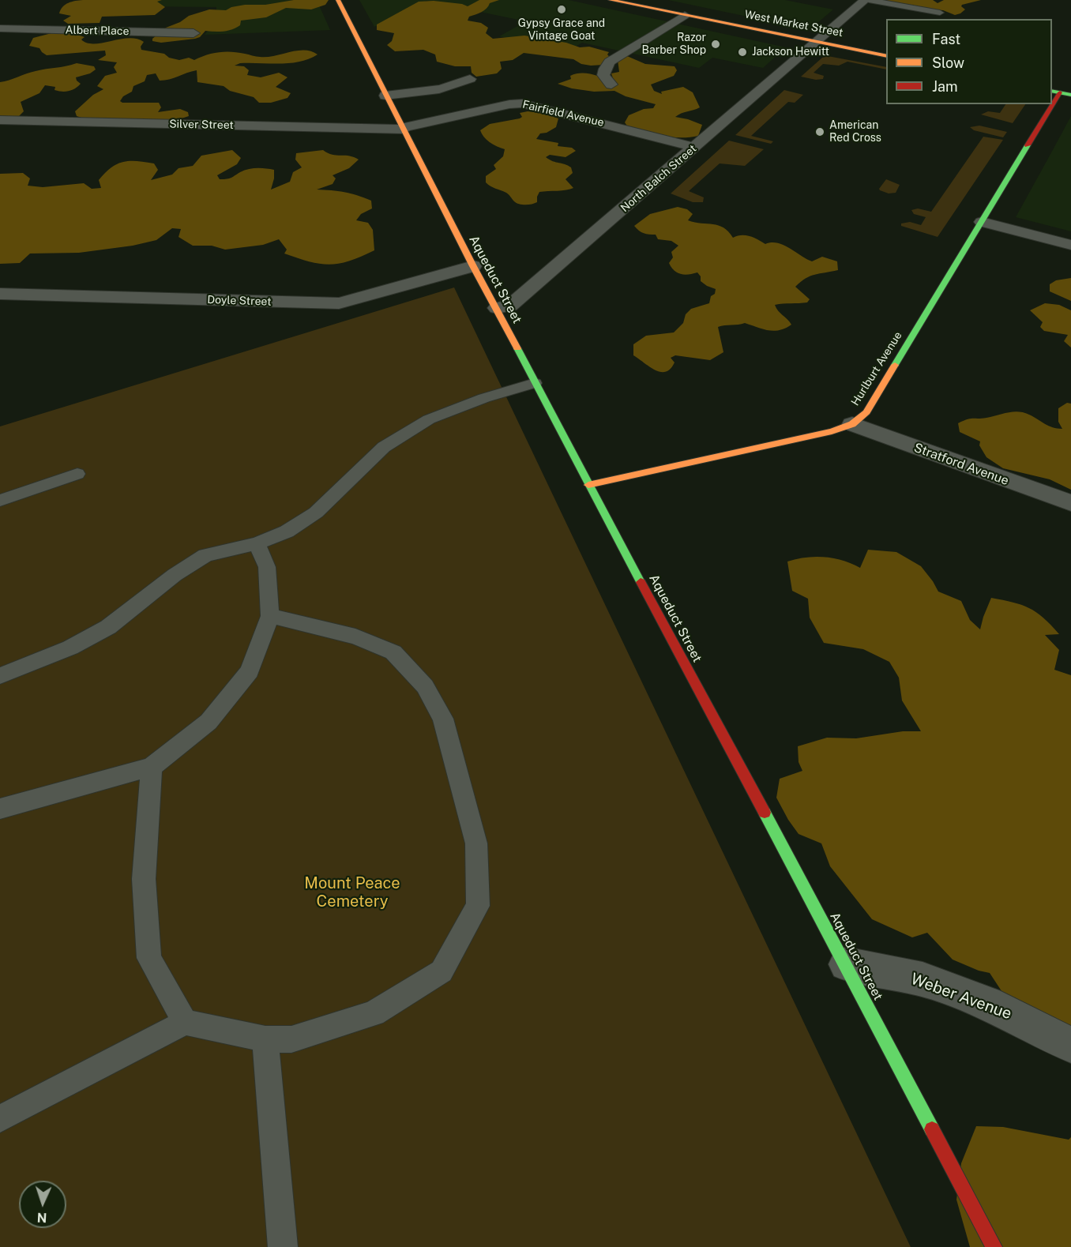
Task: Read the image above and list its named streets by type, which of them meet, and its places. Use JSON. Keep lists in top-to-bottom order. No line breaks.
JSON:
{"streets":{"street":["West Market Street","Albert Place","Fairfield Avenue","Silver Street","North Balch Street","Aqueduct Street","Doyle Street","Hurlburt Avenue","Stratford Avenue","Weber Avenue"]},"crossings":[["West Market Street","North Balch Street"],["Fairfield Avenue","Silver Street"],["Fairfield Avenue","North Balch Street"],["Fairfield Avenue","Aqueduct Street"],["Silver Street","Aqueduct Street"],["North Balch Street","Aqueduct Street"],["Aqueduct Street","Doyle Street"],["Aqueduct Street","Hurlburt Avenue"],["Aqueduct Street","Weber Avenue"],["Hurlburt Avenue","Stratford Avenue"]],"parks":["Mount Peace Cemetery"],"places":["Gypsy Grace and Vintage Goat","Razor Barber Shop","Jackson Hewitt","American Red Cross"],"legend":["Fast","Slow","Jam"],"north":"bottom"}
